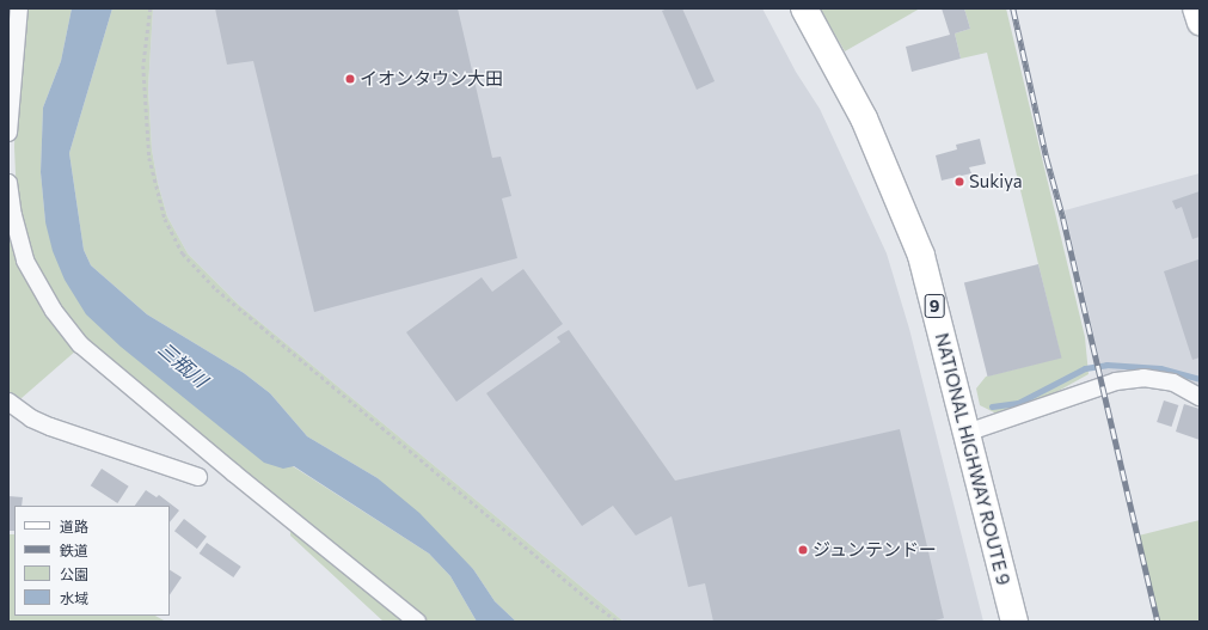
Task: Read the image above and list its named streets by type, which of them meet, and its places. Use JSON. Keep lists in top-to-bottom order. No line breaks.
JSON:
{"streets":{"highway":["9","NATIONAL HIGHWAY ROUTE 9"]},"water":["三瓶川"],"places":["イオンタウン大田","Sukiya","ジュンテンドー"],"legend":["道路","鉄道","公園","水域"]}
